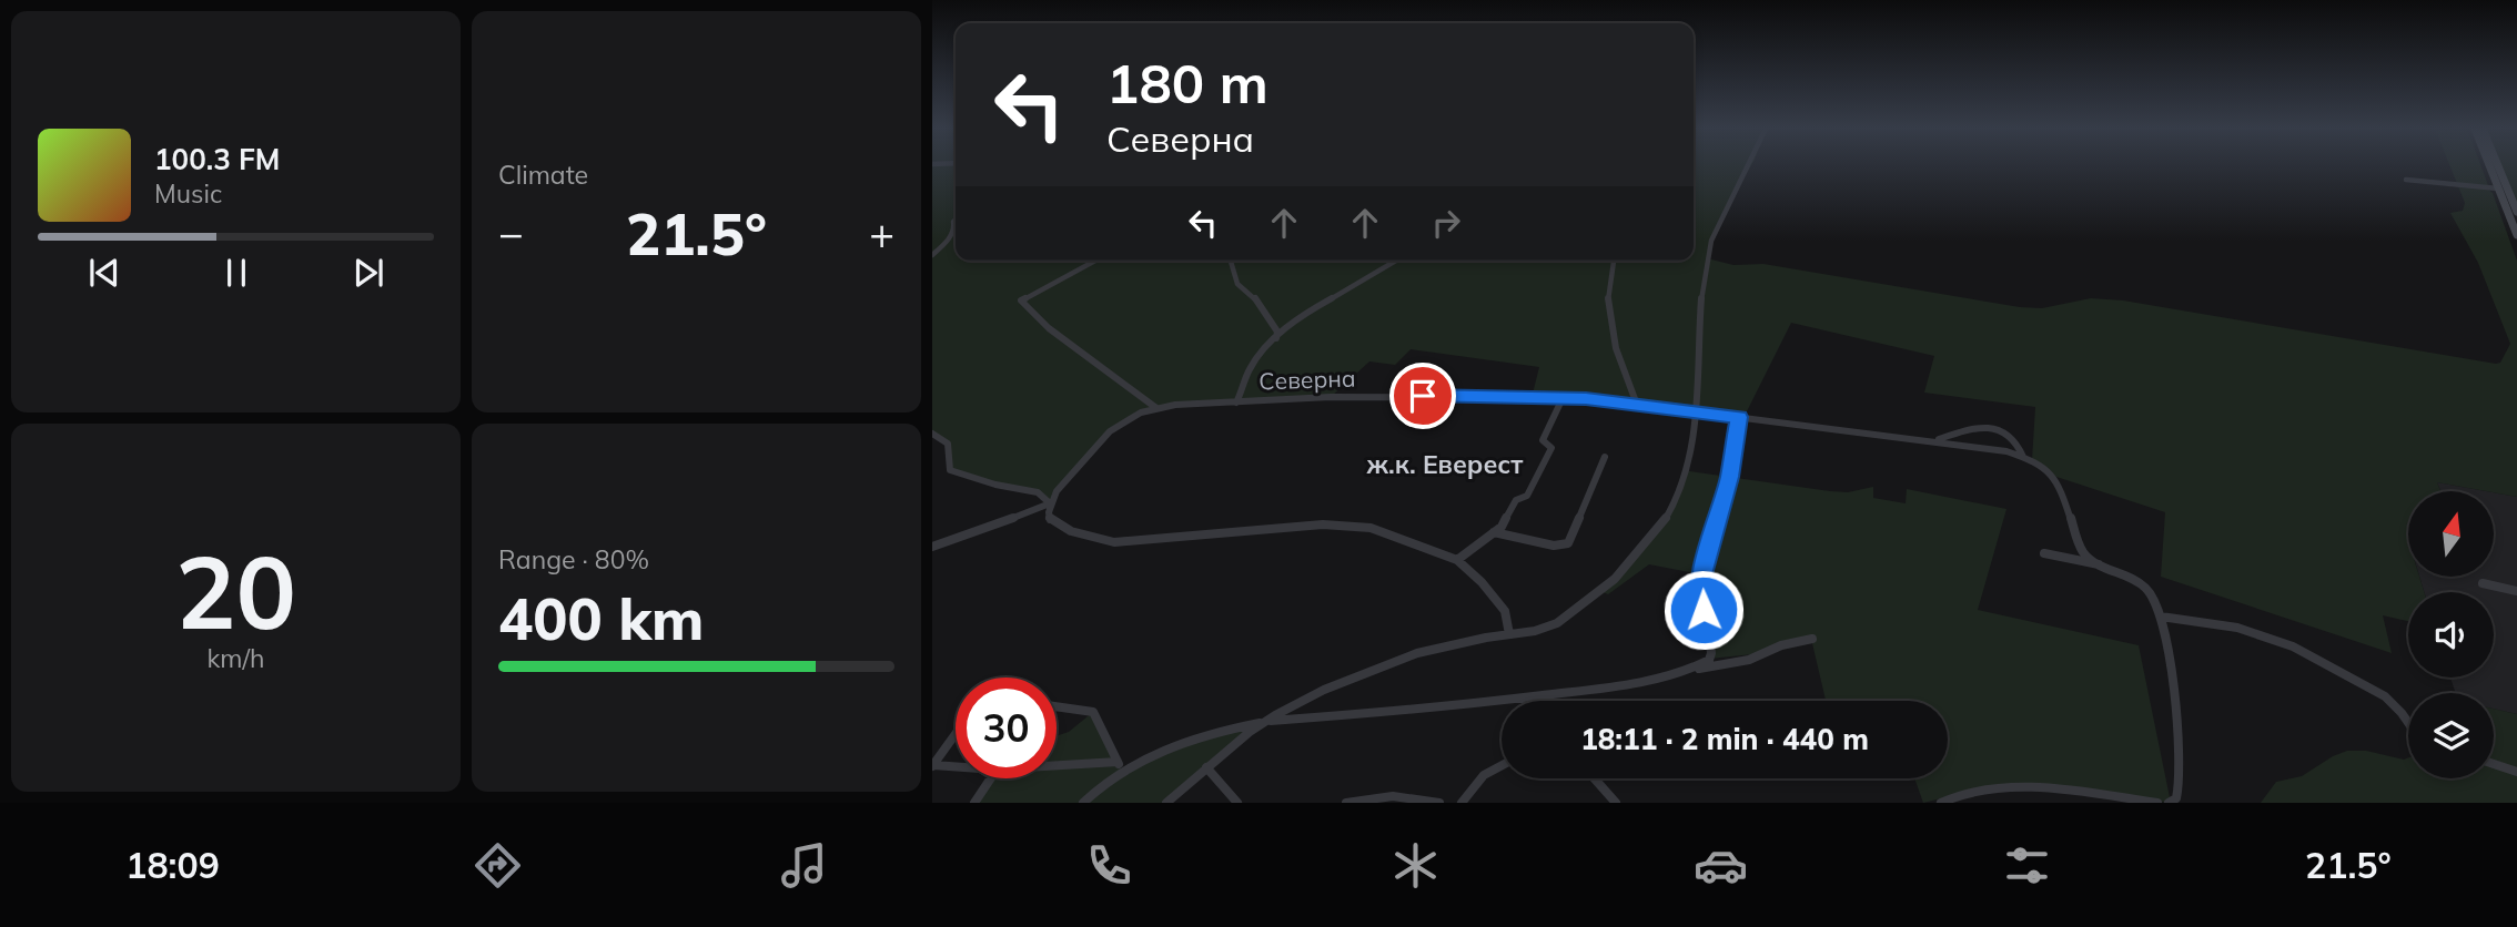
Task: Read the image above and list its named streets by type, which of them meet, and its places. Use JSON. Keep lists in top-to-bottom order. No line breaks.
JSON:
{"streets":{"street":["Северна"]},"districts":["ж.к. Еверест"],"north":"top","page":{"tile":["Climate",["20","km/h"],["Range · 80%","400 km"]],"turn":["180 m","Северна"],"song":["100.3 FM","Music"],"heat":["−","21.5°","+"],"limit":"30","trip":"18:11 · 2 min · 440 m","tabs":["18:09","21.5°"]}}
